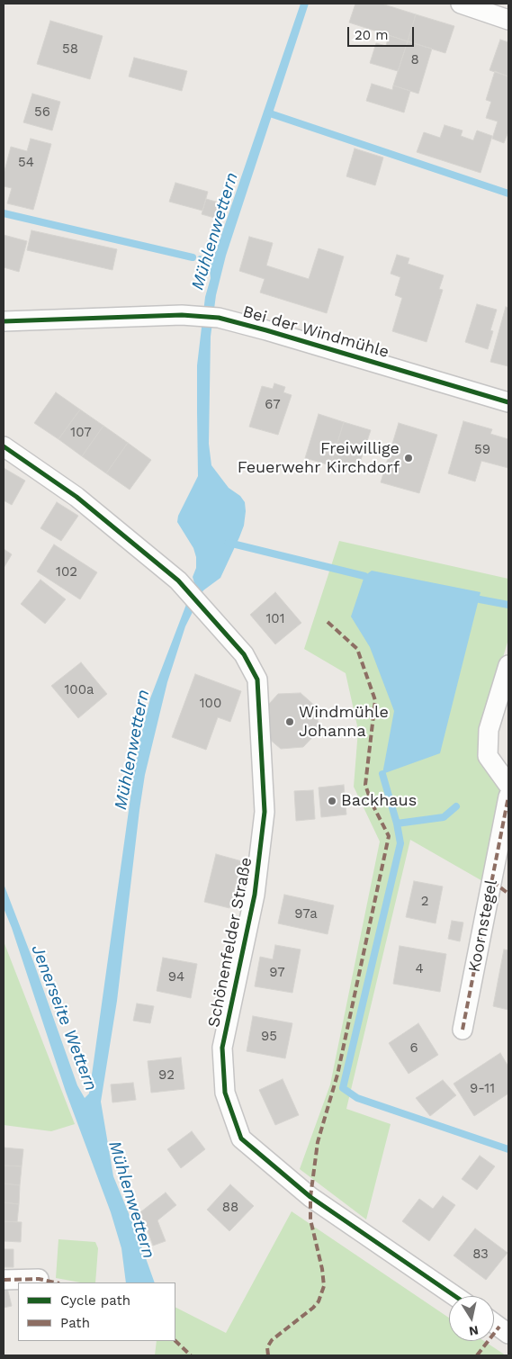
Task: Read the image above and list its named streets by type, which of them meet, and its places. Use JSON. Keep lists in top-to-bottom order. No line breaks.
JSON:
{"streets":{"street":["Bei der Windmühle","Koornstegel","Schönenfelder Straße"]},"water":["Mühlenwettern","Jenerseite Wettern"],"places":["Freiwillige Feuerwehr Kirchdorf","Windmühle Johanna","Backhaus"],"house_numbers":["58","8","56","54","67","107","59","102","101","100a","100","2","97a","4","97","94","95","6","92","9-11","88","83"],"legend":["Cycle path","Path"],"scale_bar":"20 m","north":"bottom"}
